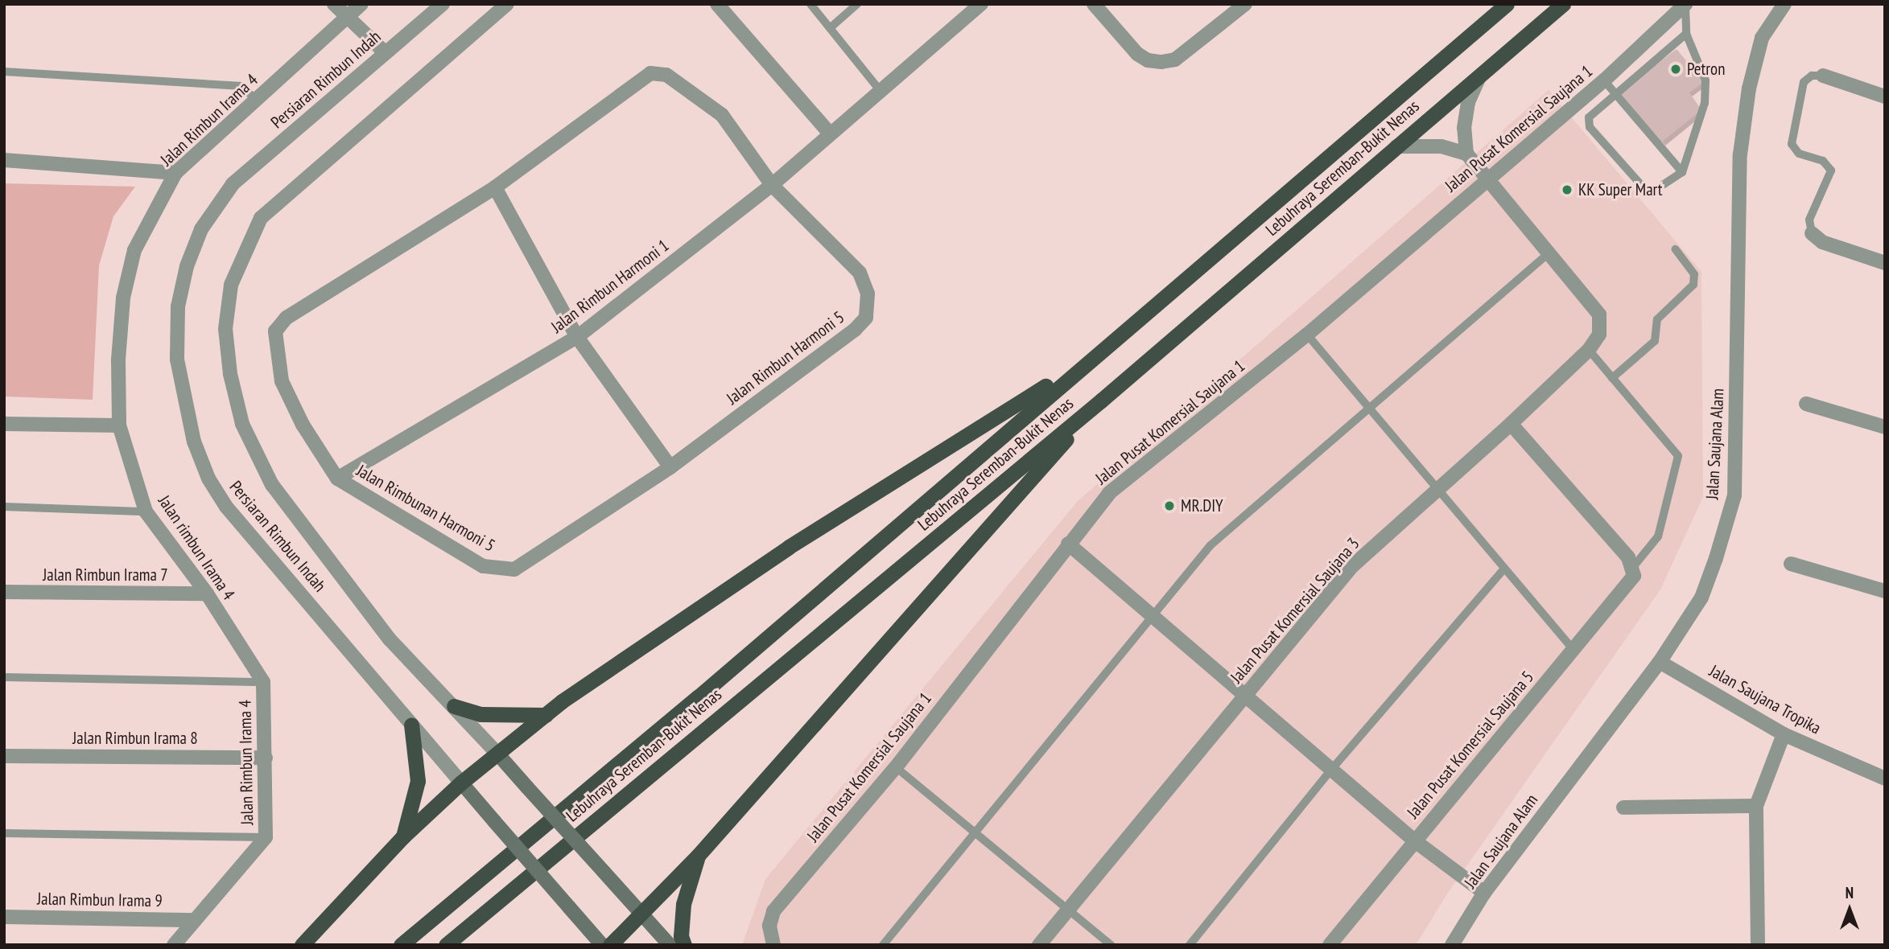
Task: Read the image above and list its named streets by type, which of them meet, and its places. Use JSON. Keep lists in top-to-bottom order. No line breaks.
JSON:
{"streets":{"highway":["Lebuhraya Seremban-Bukit Nenas"],"street":["Persiaran Rimbun Indah","Jalan Rimbun Irama 4","Jalan Pusat Komersial Saujana 1","Jalan Rimbun Harmoni 1","Jalan Rimbun Harmoni 5","Jalan Saujana Alam","Jalan Rimbunan Harmoni 5","Jalan rimbun Irama 4","Jalan Rimbun Irama 7","Jalan Pusat Komersial Saujana 3","Jalan Saujana Tropika","Jalan Rimbun Irama 8","Jalan Pusat Komersial Saujana 5","Jalan Rimbun Irama 9"]},"crossings":[["Jalan Rimbun Irama 4","Jalan rimbun Irama 4"],["Jalan Rimbun Irama 4","Jalan Rimbun Irama 8"],["Jalan Rimbun Irama 4","Jalan Rimbun Irama 9"],["Jalan Rimbun Harmoni 1","Jalan Rimbun Harmoni 5"],["Jalan Rimbun Harmoni 1","Jalan Rimbunan Harmoni 5"],["Jalan Rimbun Harmoni 5","Jalan Rimbunan Harmoni 5"],["Jalan Saujana Alam","Jalan Saujana Tropika"],["Jalan rimbun Irama 4","Jalan Rimbun Irama 7"]],"places":["Petron","KK Super Mart","MR.DIY"],"north":"top"}
